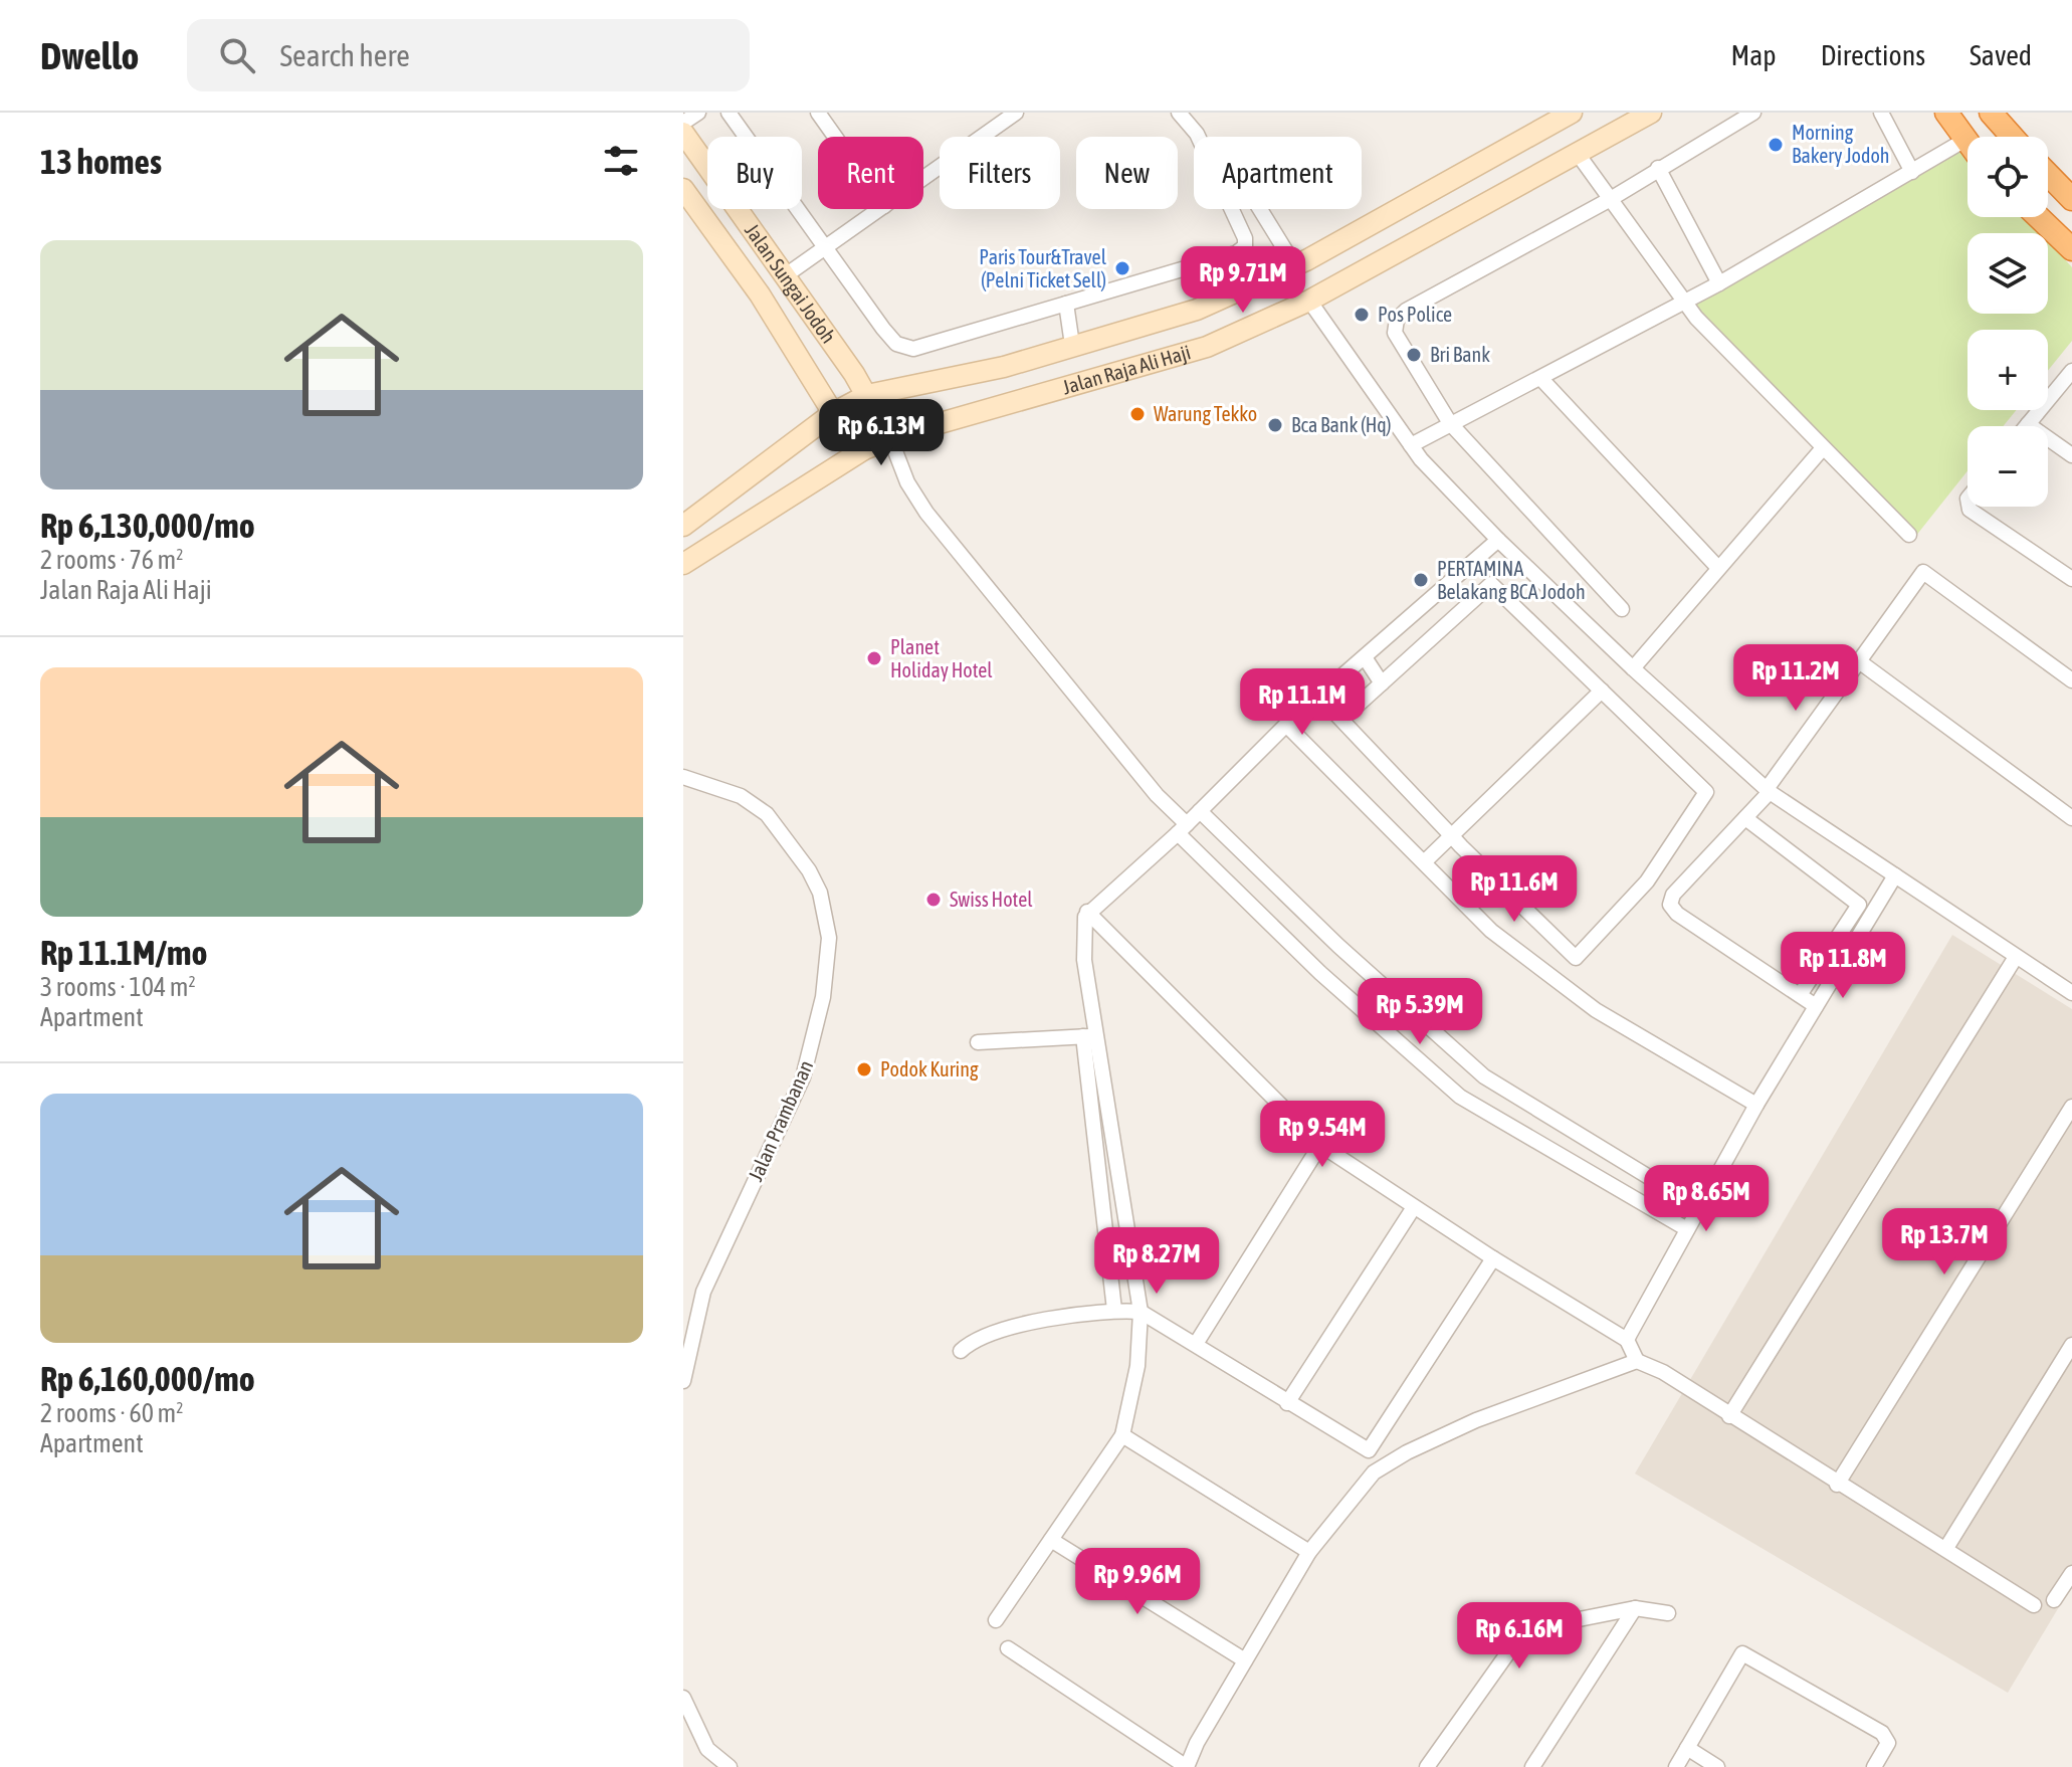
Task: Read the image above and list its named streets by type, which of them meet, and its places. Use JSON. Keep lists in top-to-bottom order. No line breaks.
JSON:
{"streets":{"main road":["Jalan Sungai Jodoh","Jalan Raja Ali Haji"],"street":["Jalan Prambanan"]},"crossings":[["Jalan Sungai Jodoh","Jalan Raja Ali Haji"]],"places":["Morning Bakery Jodoh","Paris Tour&Travel (Pelni Ticket Sell)","Pos Police","Bri Bank","Warung Tekko","Bca Bank (Hq)","PERTAMINA Belakang BCA Jodoh","Planet Holiday Hotel","Swiss Hotel","Podok Kuring"],"page":{"header":"Dwello","search":"Search here","nav":["Map","Directions","Saved"],"heading":"13 homes","map_buttons":["+","−"],"chip":["Buy","Rent","Filters","New","Apartment"],"list":[{"name":"Rp 6,130,000/mo","note":"2 rooms · 76 m² · Jalan Raja Ali Haji"},{"name":"Rp 11.1M/mo","note":"3 rooms · 104 m² · Apartment"},{"name":"Rp 6,160,000/mo","note":"2 rooms · 60 m² · Apartment"}],"price":["Rp 9.71M","Rp 6.13M","Rp 11.2M","Rp 11.1M","Rp 11.6M","Rp 11.8M","Rp 5.39M","Rp 9.54M","Rp 8.65M","Rp 13.7M","Rp 8.27M","Rp 9.96M","Rp 6.16M"]}}
